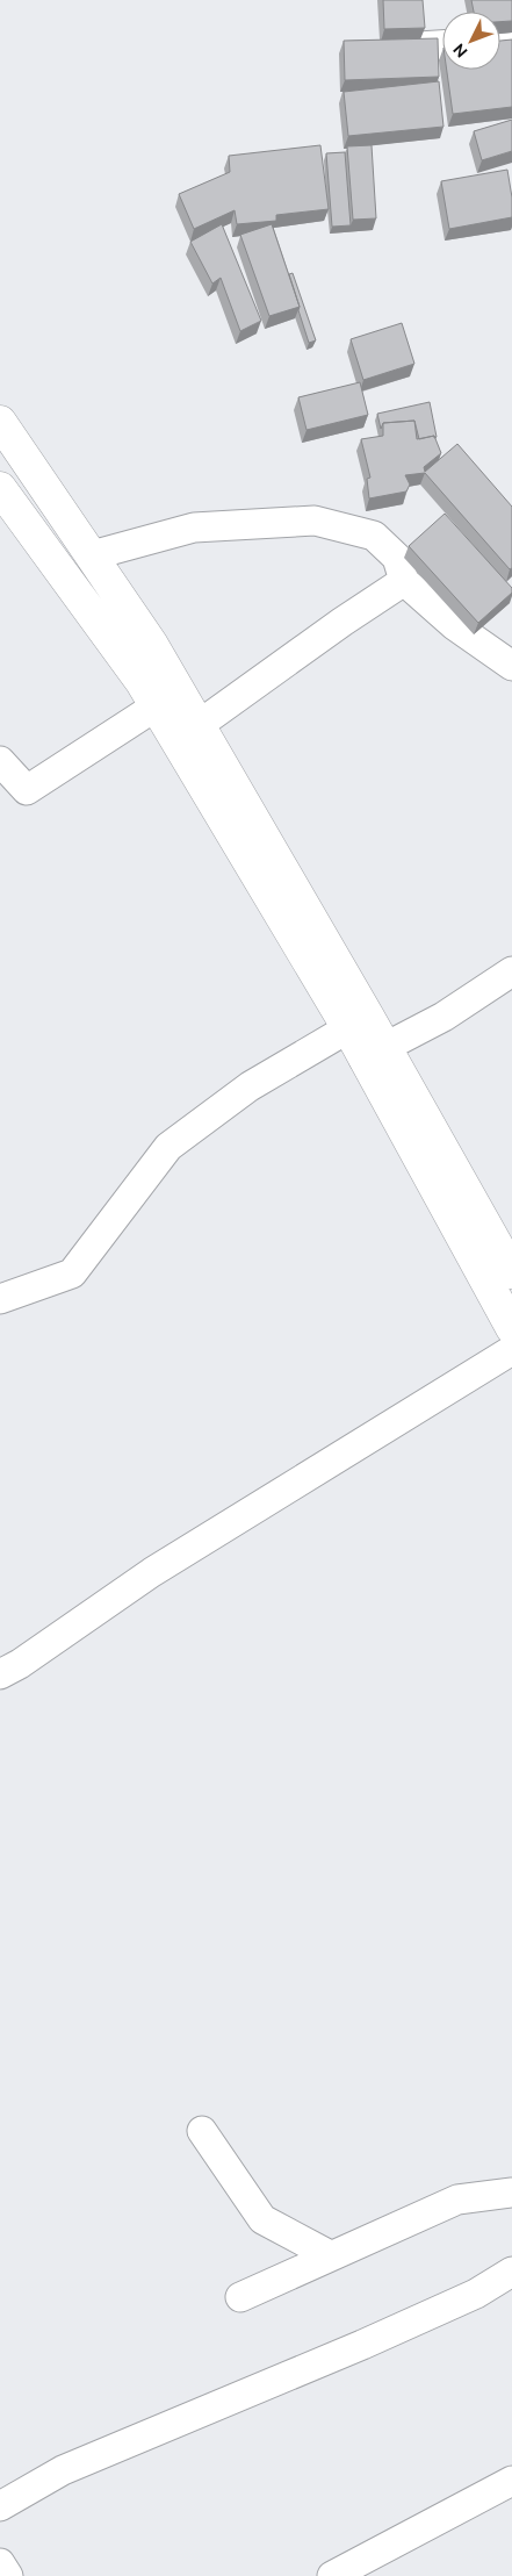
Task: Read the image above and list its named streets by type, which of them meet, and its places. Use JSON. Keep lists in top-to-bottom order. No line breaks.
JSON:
{"north":"bottom left"}
